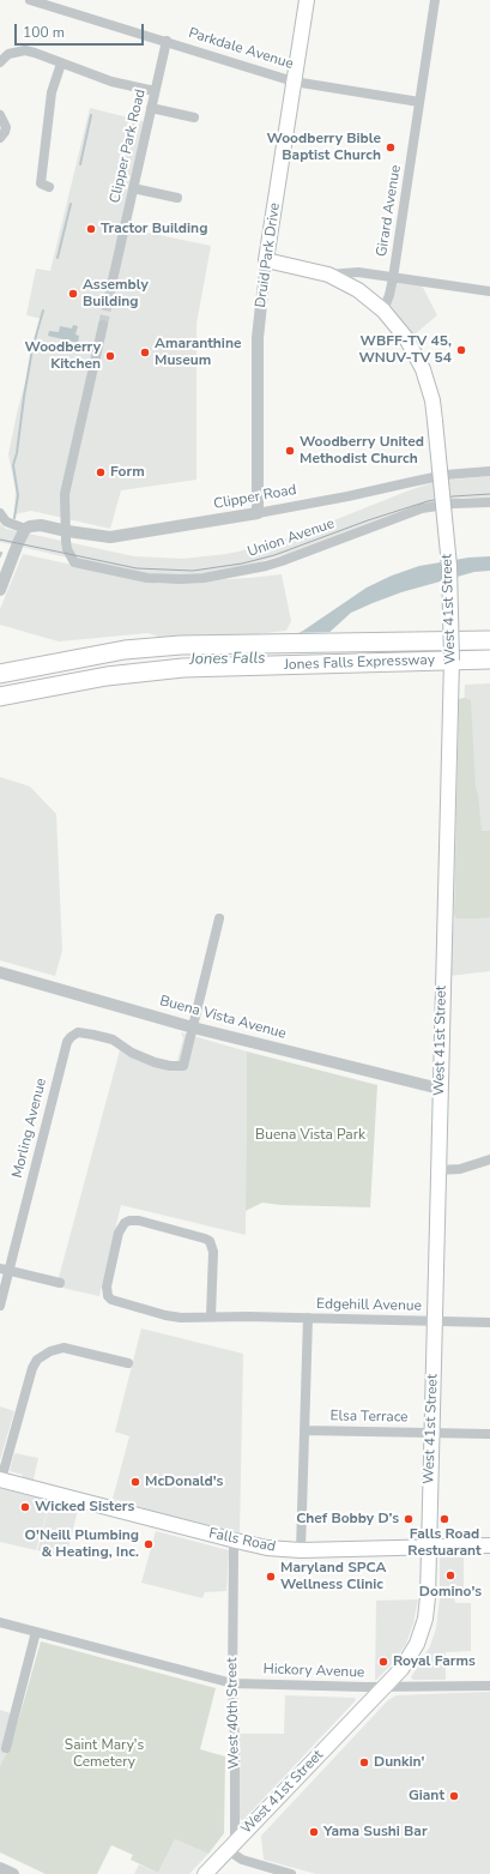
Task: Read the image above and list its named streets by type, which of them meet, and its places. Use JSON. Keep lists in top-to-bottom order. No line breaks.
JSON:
{"streets":{"highway":["Jones Falls Expressway"],"main road":["Druid Park Drive","West 41st Street","Falls Road"],"street":["Parkdale Avenue","Clipper Park Road","Girard Avenue","Clipper Road","Union Avenue","Buena Vista Avenue","Morling Avenue","Edgehill Avenue","Elsa Terrace","Hickory Avenue","West 40th Street"]},"crossings":[["Parkdale Avenue","Clipper Park Road"],["Parkdale Avenue","Girard Avenue"],["Parkdale Avenue","Druid Park Drive"],["Girard Avenue","West 41st Street"],["Druid Park Drive","Clipper Road"],["Druid Park Drive","West 41st Street"],["Clipper Road","Union Avenue"],["West 41st Street","Buena Vista Avenue"],["West 41st Street","Edgehill Avenue"],["West 41st Street","Elsa Terrace"],["West 41st Street","Falls Road"],["West 41st Street","Hickory Avenue"],["West 41st Street","West 40th Street"],["Buena Vista Avenue","Morling Avenue"],["Falls Road","West 40th Street"],["Hickory Avenue","West 40th Street"]],"water":["Jones Falls"],"parks":["Buena Vista Park","Saint Mary's Cemetery"],"places":["Woodberry Bible Baptist Church","Tractor Building","Assembly Building","WBFF-TV 45, WNUV-TV 54","Amaranthine Museum","Woodberry Kitchen","Woodberry United Methodist Church","Form","McDonald's","Wicked Sisters","Chef Bobby D’s","Falls Road Restuarant","O'Neill Plumbing & Heating, Inc.","Domino's","Maryland SPCA Wellness Clinic","Royal Farms","Dunkin'","Giant","Yama Sushi Bar"],"scale_bar":"100 m"}
